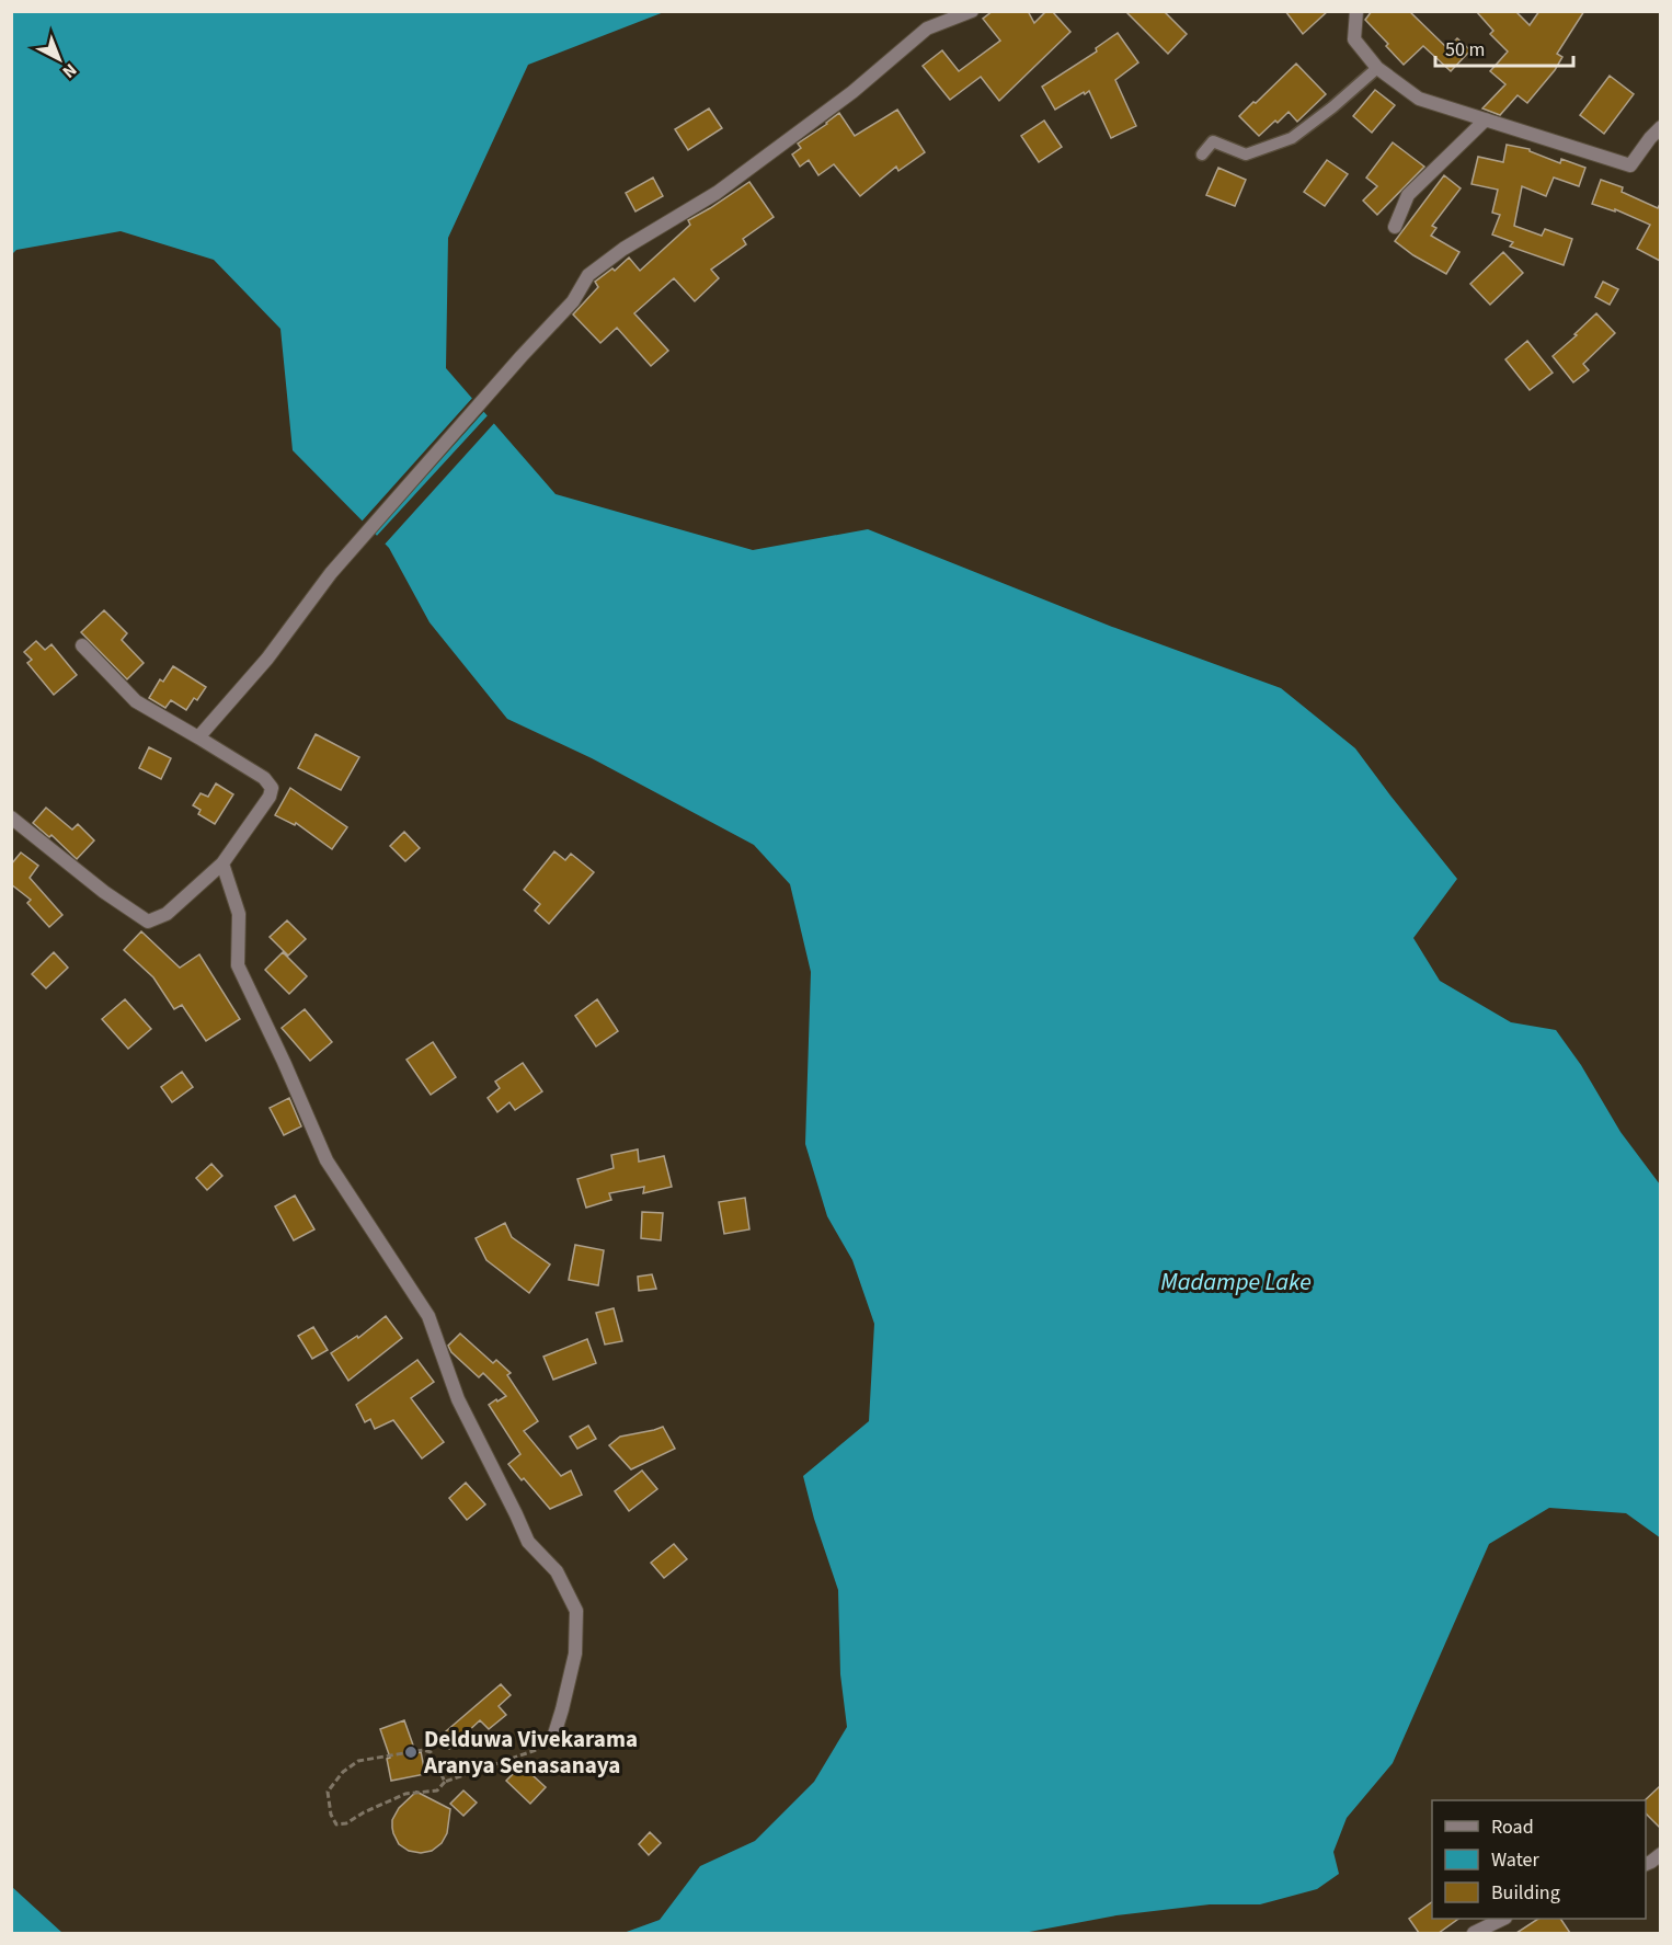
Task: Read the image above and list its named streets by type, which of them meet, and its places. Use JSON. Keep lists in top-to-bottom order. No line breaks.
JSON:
{"water":["Madampe Lake"],"places":["Delduwa Vivekarama Aranya Senasanaya"],"legend":["Road","Water","Building"],"scale_bar":"50 m","north":"bottom right"}
